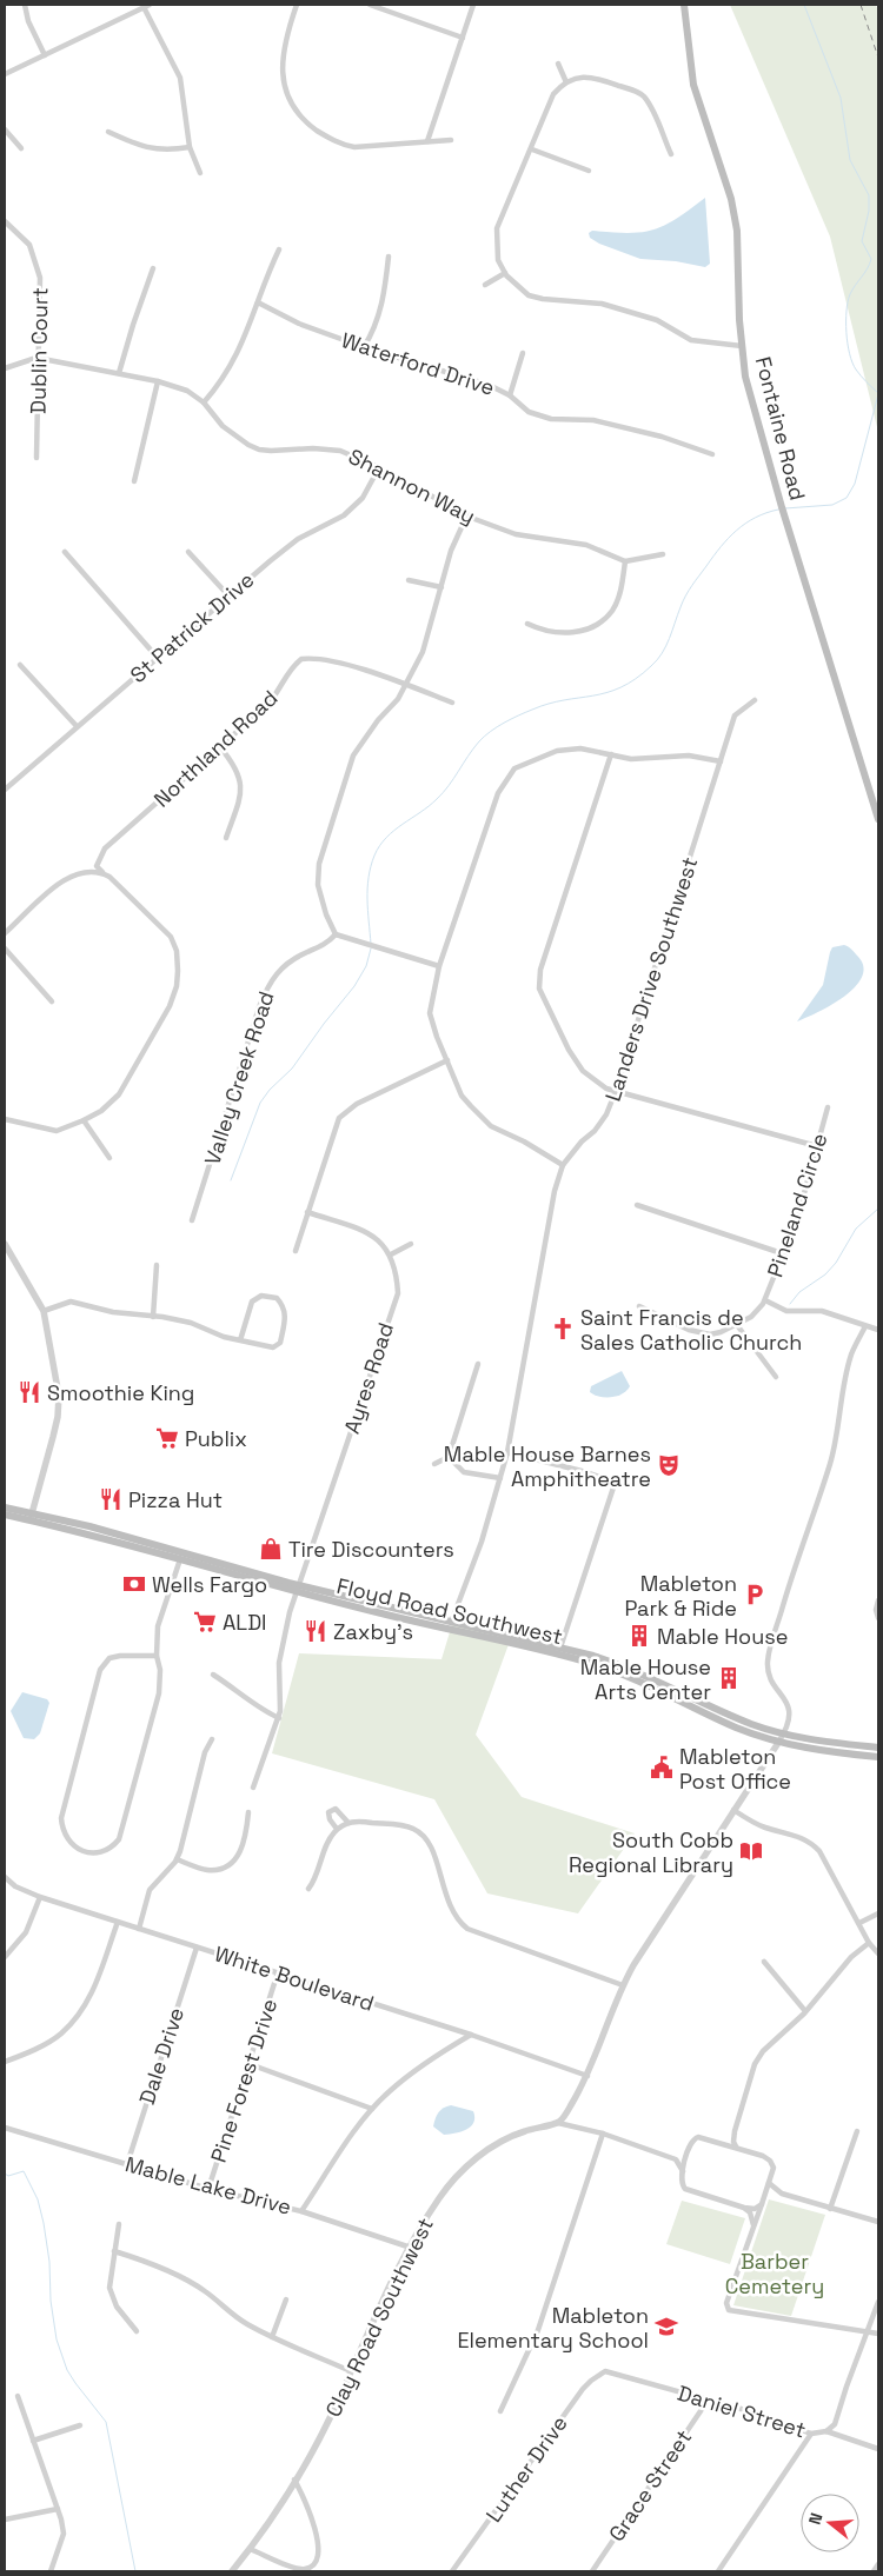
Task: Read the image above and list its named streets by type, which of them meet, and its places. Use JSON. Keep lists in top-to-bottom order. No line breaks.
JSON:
{"streets":{"main road":["Fontaine Road","Floyd Road Southwest"],"street":["Dublin Court","Waterford Drive","Shannon Way","St Patrick Drive","Northland Road","Landers Drive Southwest","Valley Creek Road","Pineland Circle","Ayres Road","White Boulevard","Dale Drive","Pine Forest Drive","Mable Lake Drive","Clay Road Southwest","Daniel Street","Luther Drive","Grace Street"]},"crossings":[["Dublin Court","Shannon Way"],["Shannon Way","St Patrick Drive"],["Landers Drive Southwest","Floyd Road Southwest"],["Ayres Road","Floyd Road Southwest"],["White Boulevard","Dale Drive"],["White Boulevard","Pine Forest Drive"],["Dale Drive","Mable Lake Drive"],["Pine Forest Drive","Mable Lake Drive"],["Mable Lake Drive","Clay Road Southwest"],["Daniel Street","Luther Drive"],["Daniel Street","Grace Street"]],"parks":["Barber Cemetery"],"places":{"church":["Saint Francis de Sales Catholic Church"],"restaurant":["Smoothie King","Pizza Hut","Zaxby's"],"supermarket":["Publix","ALDI"],"theatre":["Mable House Barnes Amphitheatre"],"shop":["Tire Discounters"],"bank":["Wells Fargo"],"parking":["Mableton Park & Ride"],"building":["Mable House","Mable House Arts Center"],"public building":["Mableton Post Office"],"library":["South Cobb Regional Library"],"school or university":["Mableton Elementary School"]},"north":"left"}
